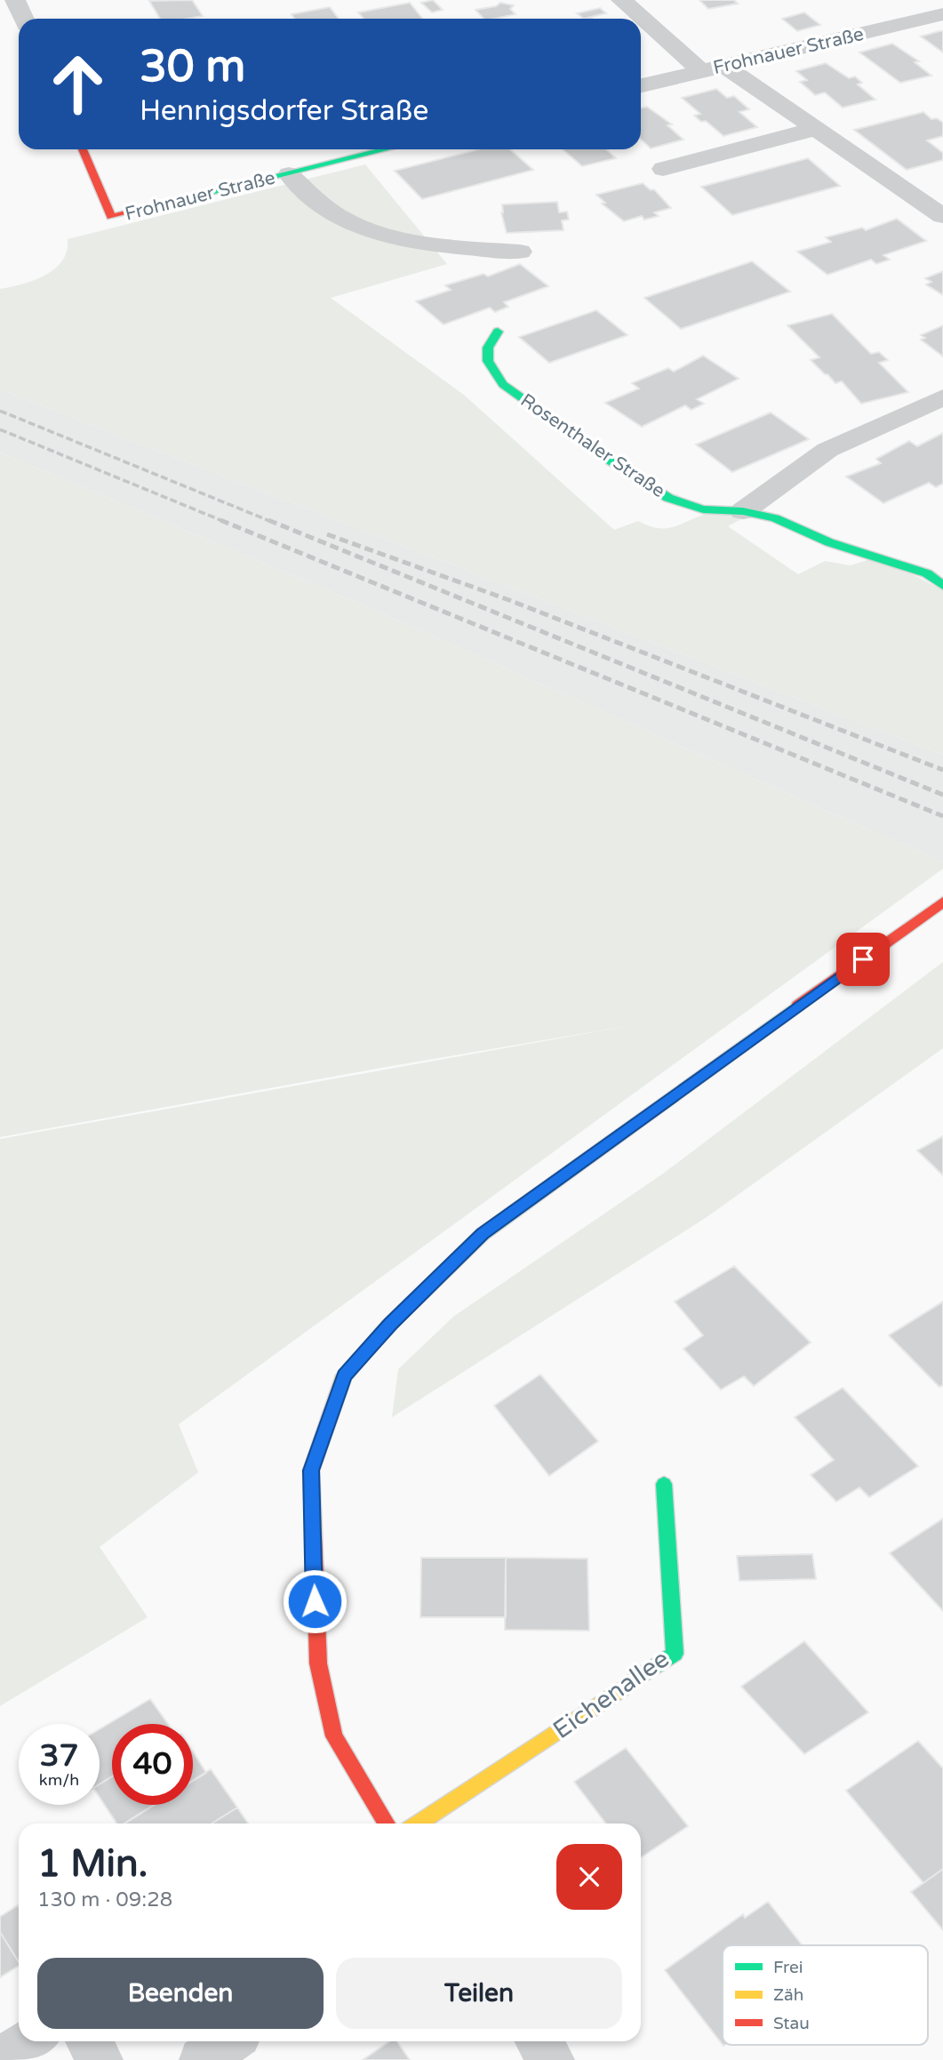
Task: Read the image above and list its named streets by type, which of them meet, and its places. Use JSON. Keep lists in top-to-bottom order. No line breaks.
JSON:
{"streets":{"street":["Frohnauer Straße","Rosenthaler Straße","Eichenallee"]},"legend":["Frei","Zäh","Stau"],"page":{"turn":["30 m","Hennigsdorfer Straße"],"speed":"37 km/h","limit":"40","heading":["1 Min.","130 m · 09:28"],"buttons":["Beenden","Teilen"]}}
